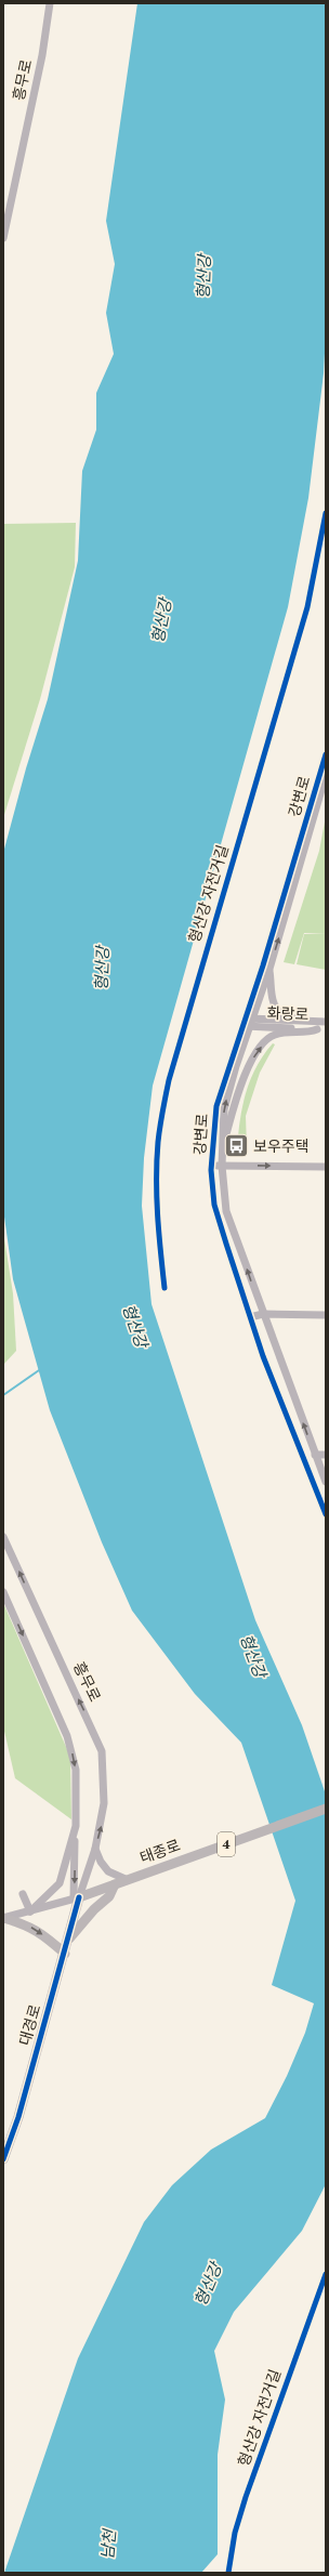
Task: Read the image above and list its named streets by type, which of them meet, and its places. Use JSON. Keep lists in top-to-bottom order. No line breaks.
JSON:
{"streets":{"main road":["4","태종로","대경로"],"street":["흥무로","강변로","화랑로"],"cycle path":["형산강 자전거길"]},"crossings":[["흥무로","태종로"],["흥무로","대경로"],["강변로","화랑로"],["태종로","대경로"]],"water":["형산강","남천"],"places":{"bus stop":["보우주택"]}}
